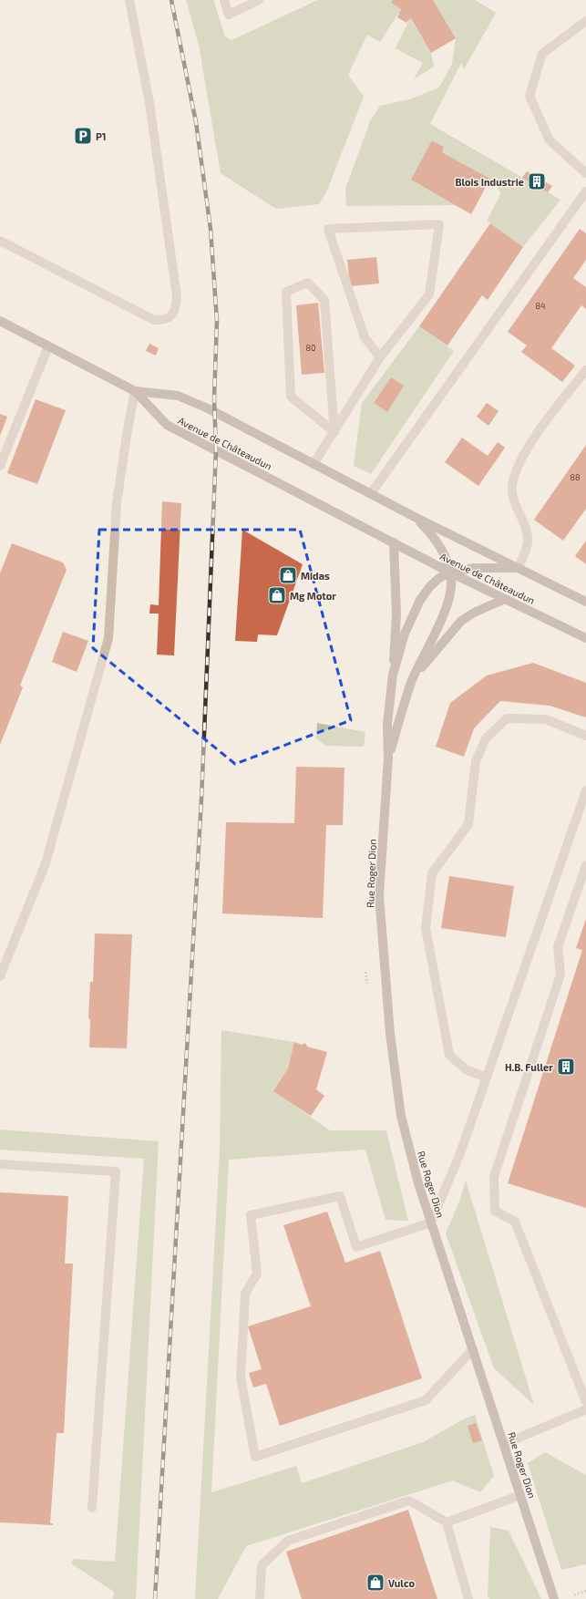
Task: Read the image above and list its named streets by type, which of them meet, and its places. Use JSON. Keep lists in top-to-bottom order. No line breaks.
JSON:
{"streets":{"street":["Avenue de Châteaudun","Rue Roger Dion"]},"crossings":[["Avenue de Châteaudun","Rue Roger Dion"]],"places":{"parking":["P1"],"building":["Blois Industrie","H.B. Fuller"],"shop":["Midas","Mg Motor","Vulco"]},"house_numbers":["84","80","88"]}
